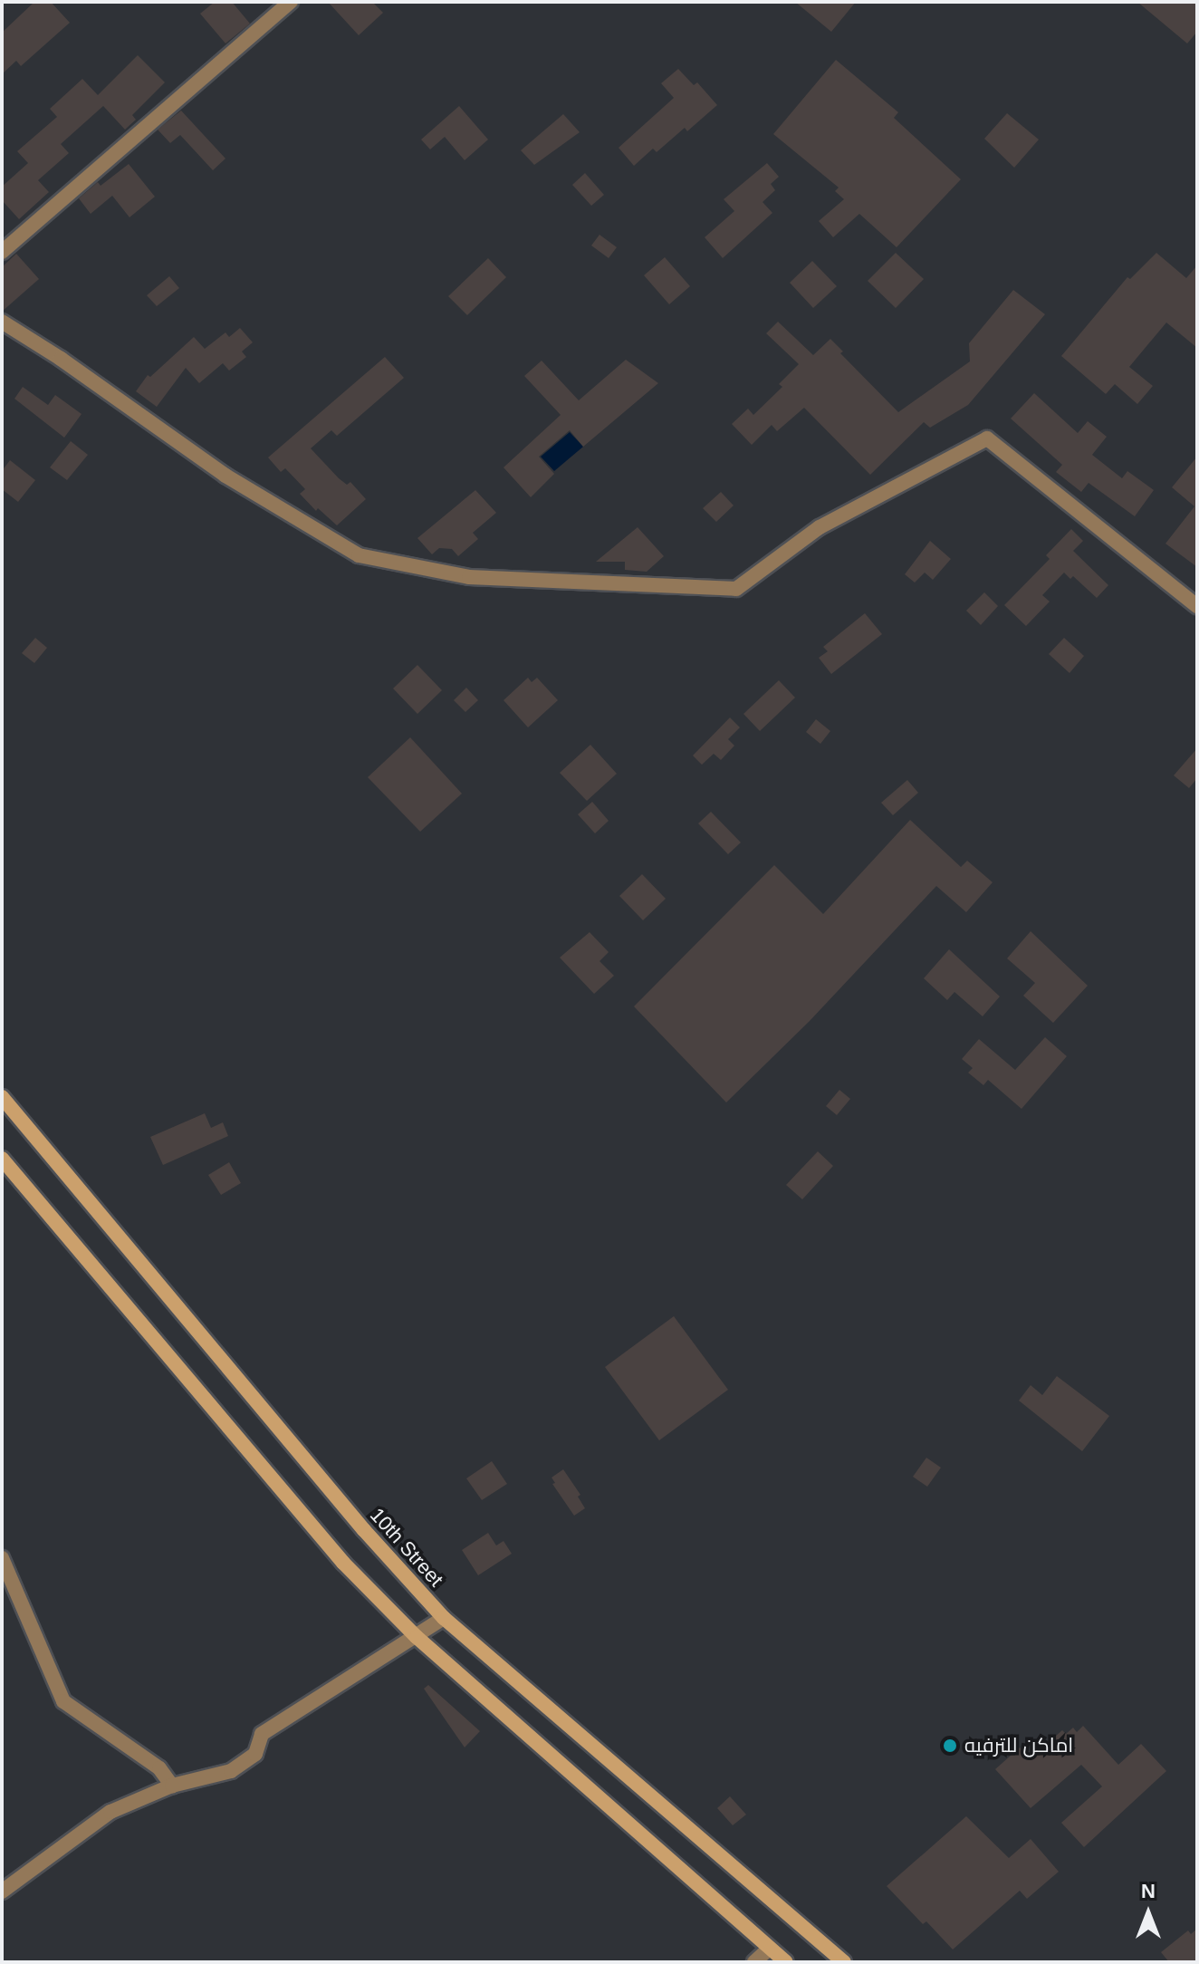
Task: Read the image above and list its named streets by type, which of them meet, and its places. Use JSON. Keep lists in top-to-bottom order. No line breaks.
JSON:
{"streets":{"main road":["10th Street"]},"places":["اماكن للترفيه"],"north":"top"}
